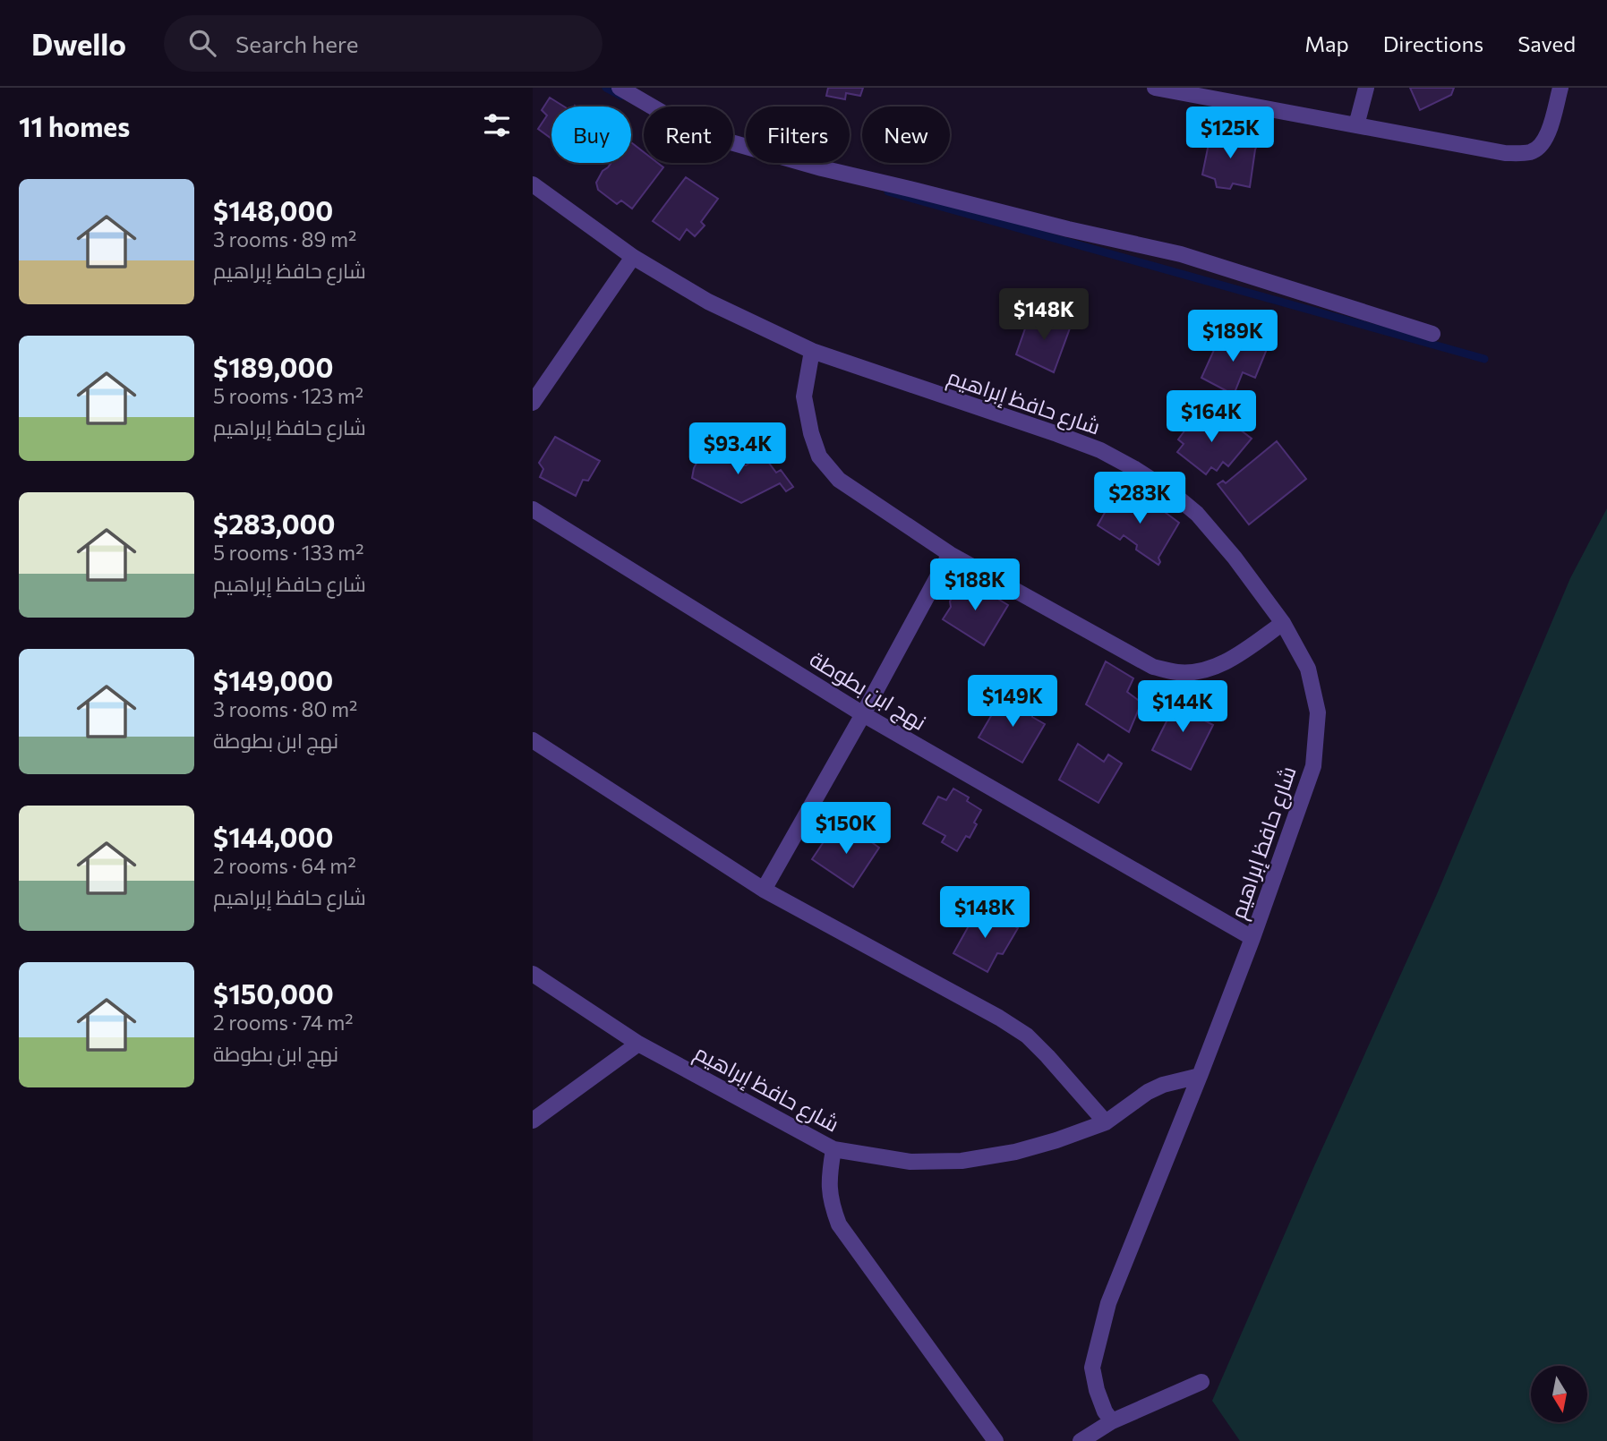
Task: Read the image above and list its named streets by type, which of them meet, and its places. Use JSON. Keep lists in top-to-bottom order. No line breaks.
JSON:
{"streets":{"street":["شارع حافظ إبراهيم","نهج ابن بطوطة"]},"crossings":[["شارع حافظ إبراهيم","نهج ابن بطوطة"]],"north":"bottom","page":{"header":"Dwello","search":"Search here","nav":["Map","Directions","Saved"],"heading":"11 homes","price":["$125K","$148K","$189K","$164K","$93.4K","$283K","$188K","$149K","$144K","$150K","$148K"],"chip":["Buy","Rent","Filters","New"],"list":[{"name":"$148,000","note":"3 rooms · 89 m² · شارع حافظ إبراهيم"},{"name":"$189,000","note":"5 rooms · 123 m² · شارع حافظ إبراهيم"},{"name":"$283,000","note":"5 rooms · 133 m² · شارع حافظ إبراهيم"},{"name":"$149,000","note":"3 rooms · 80 m² · نهج ابن بطوطة"},{"name":"$144,000","note":"2 rooms · 64 m² · شارع حافظ إبراهيم"},{"name":"$150,000","note":"2 rooms · 74 m² · نهج ابن بطوطة"}]}}
